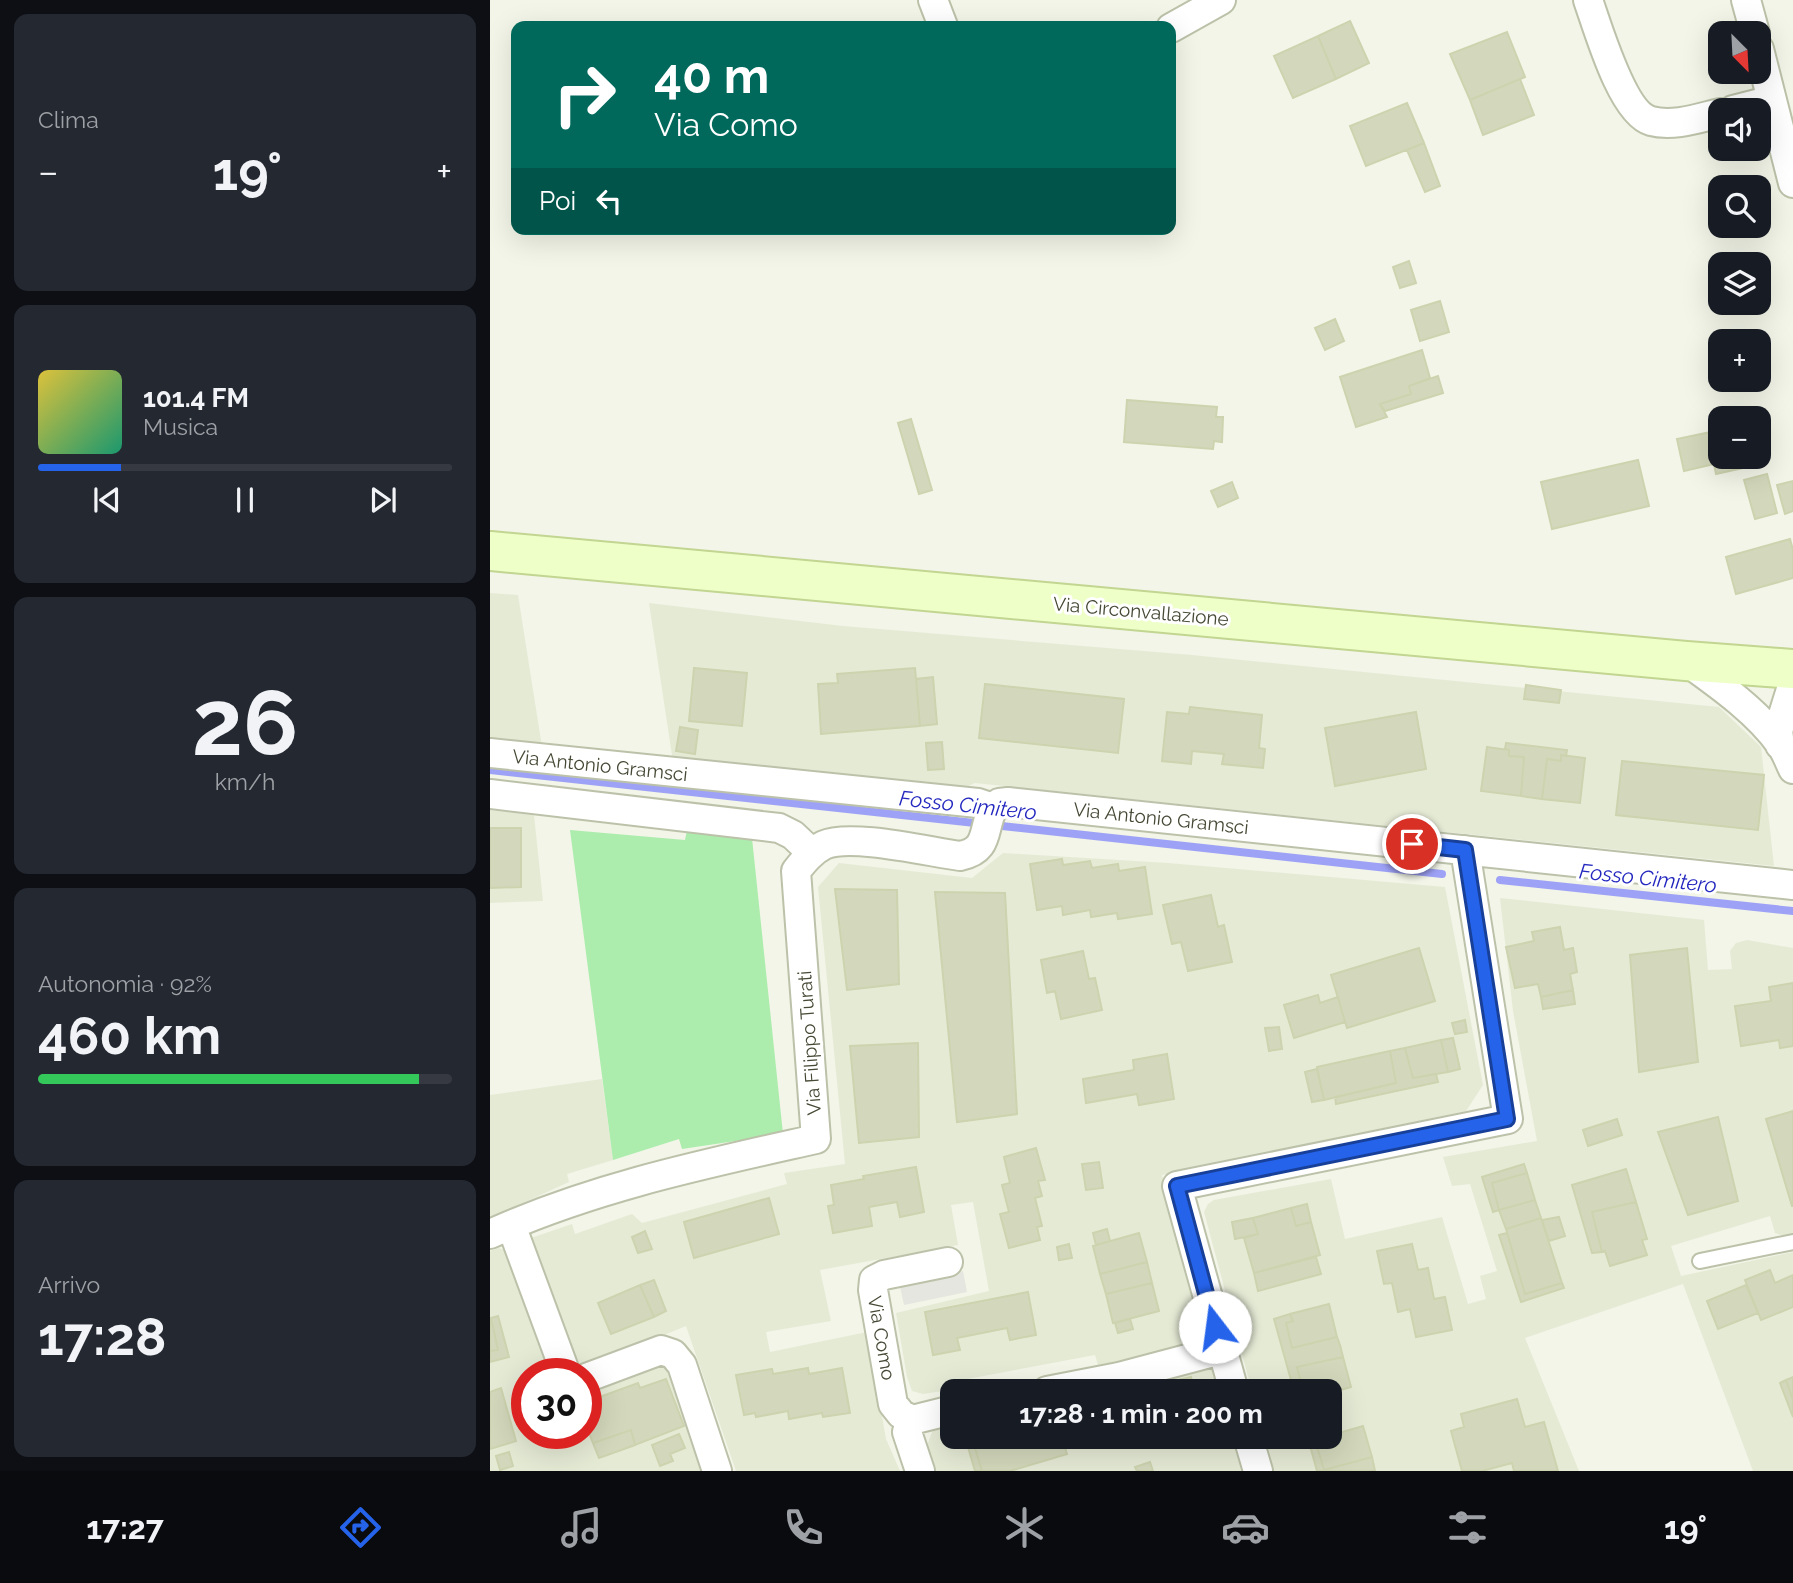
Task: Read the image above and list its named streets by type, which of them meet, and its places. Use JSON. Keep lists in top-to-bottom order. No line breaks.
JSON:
{"streets":{"main road":["Via Circonvallazione"],"street":["Via Antonio Gramsci","Via Filippo Turati","Via Como"]},"water":["Fosso Cimitero"],"north":"bottom right","page":{"tile":["Clima",["26","km/h"],["Autonomia · 92%","460 km"],["Arrivo","17:28"]],"map_buttons":["+","−"],"turn":["40 m","Via Como"],"heat":["−","19°","+"],"then":"Poi","song":["101.4 FM","Musica"],"limit":"30","trip":"17:28 · 1 min · 200 m","tabs":["17:27","19°"]}}
